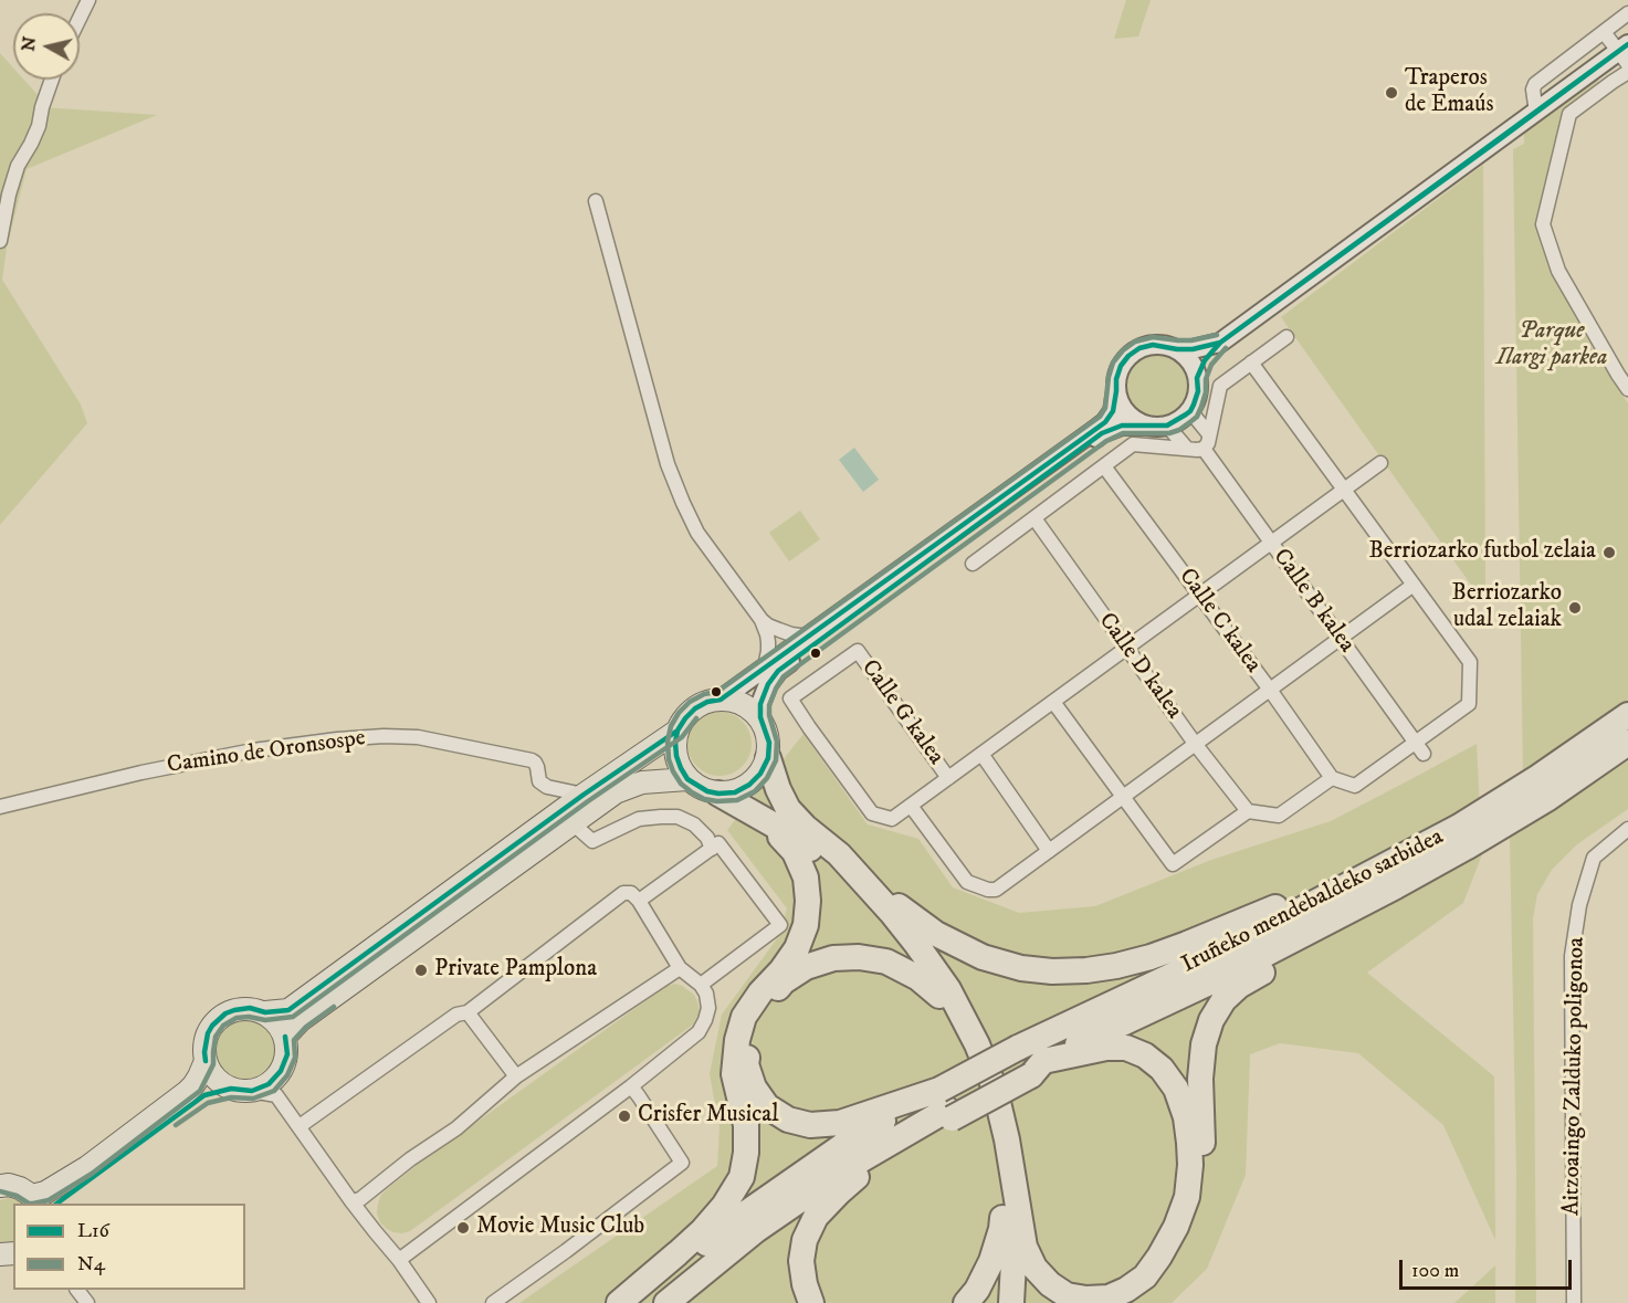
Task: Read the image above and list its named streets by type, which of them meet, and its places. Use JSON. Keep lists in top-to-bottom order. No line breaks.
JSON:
{"streets":{"highway":["Iruñeko mendebaldeko sarbidea"],"street":["Calle B kalea","Calle C kalea","Calle D kalea","Calle G kalea","Camino de Oronsospe","Aitzoaingo Zalduko poligonoa"]},"parks":["Parque Ilargi parkea"],"places":["Traperos de Emaús","Berriozarko futbol zelaia","Berriozarko udal zelaiak","Private Pamplona","Crisfer Musical","Movie Music Club"],"lines":["transit line L16","transit line N4"],"legend":["L16","N4"],"scale_bar":"100 m","north":"left"}
